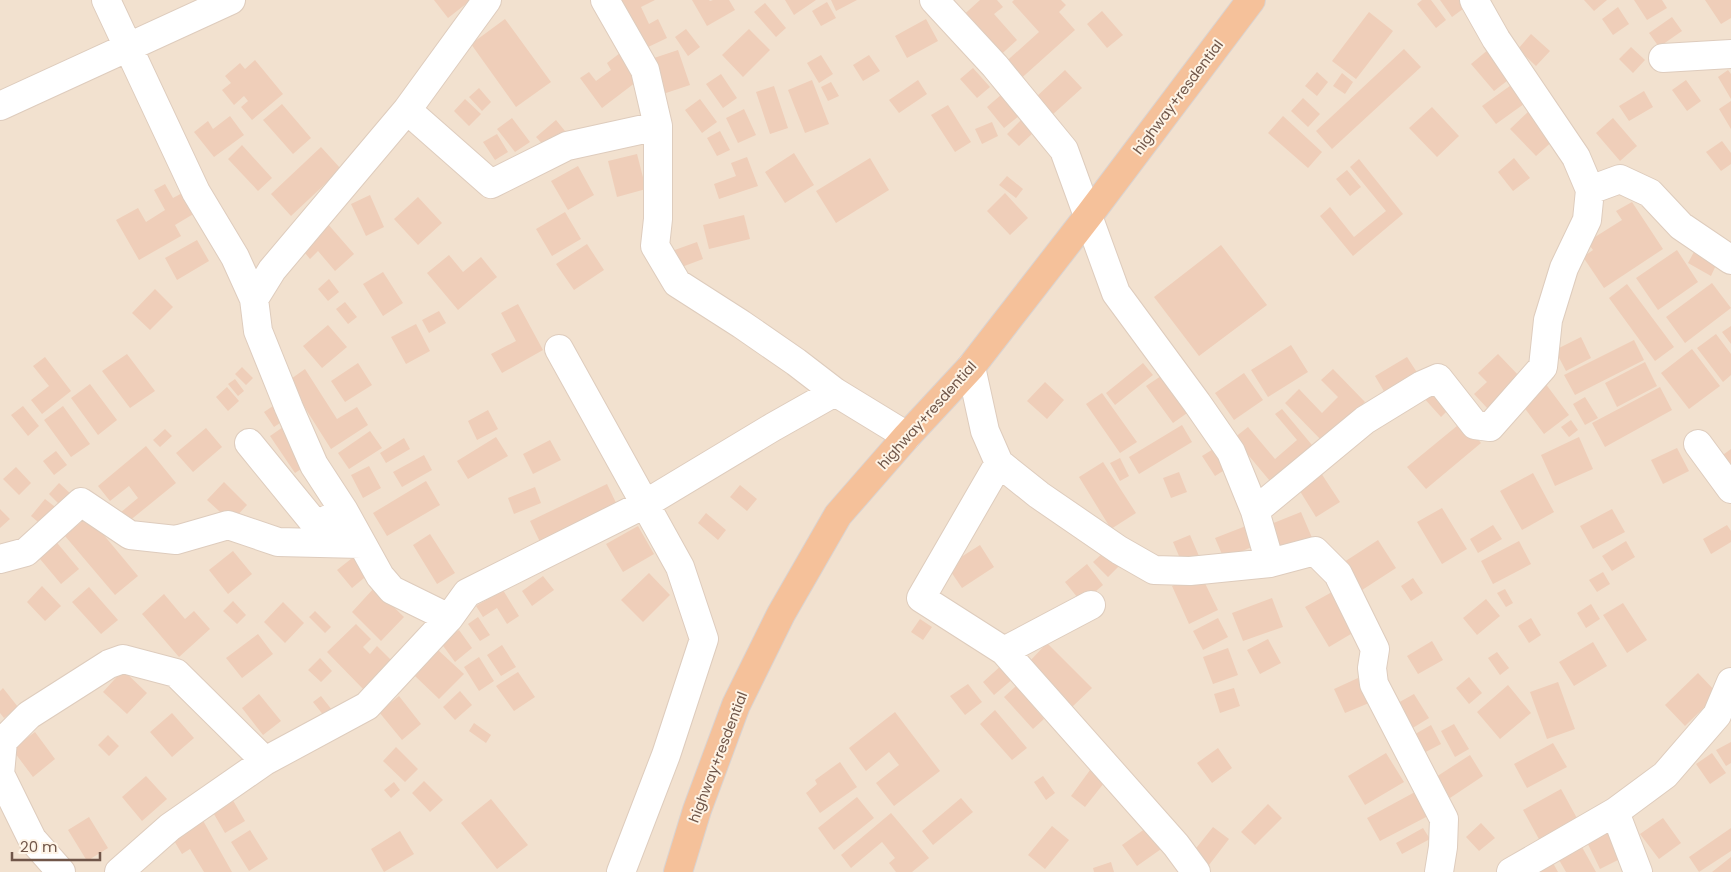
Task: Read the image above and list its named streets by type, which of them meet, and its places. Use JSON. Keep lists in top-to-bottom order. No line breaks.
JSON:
{"streets":{"highway":["highway+resdential"]},"scale_bar":"20 m"}
